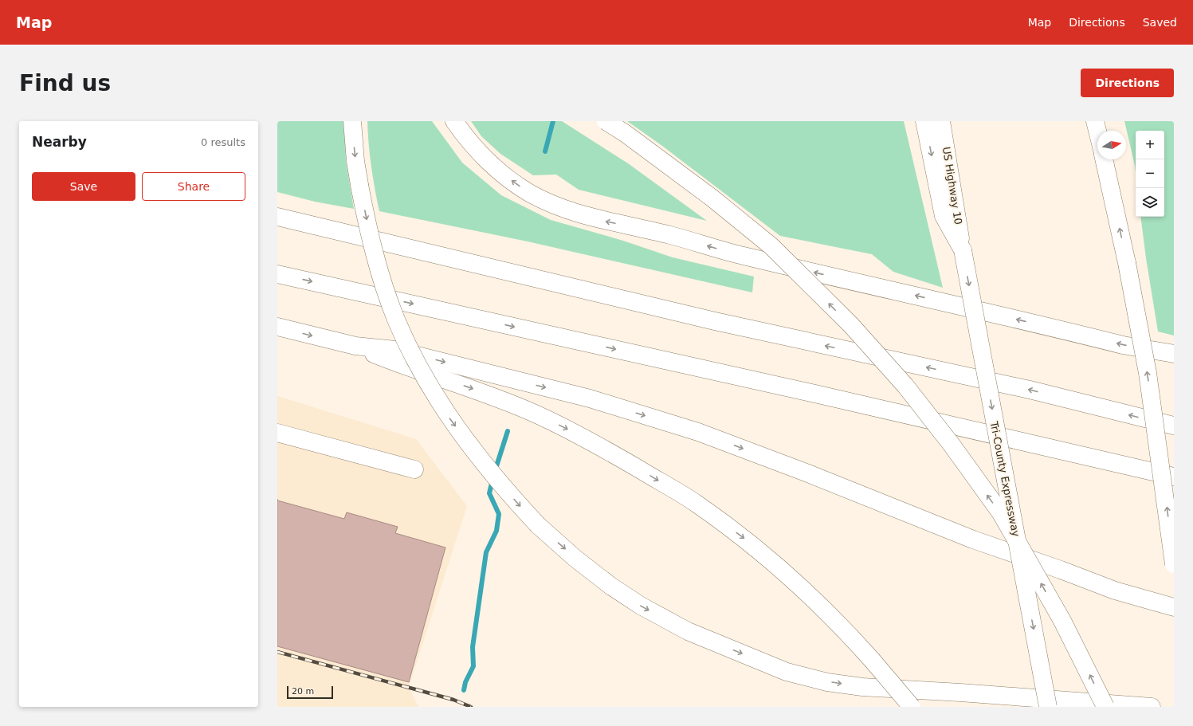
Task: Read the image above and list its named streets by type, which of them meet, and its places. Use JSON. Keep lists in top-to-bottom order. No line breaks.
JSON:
{"streets":{"main road":["US Highway 10","Tri-County Expressway"]},"crossings":[["US Highway 10","Tri-County Expressway"]],"scale_bar":"20 m","north":"right","page":{"header":"Map","nav":["Map","Directions","Saved"],"buttons":["Directions",["Save","Share"]],"title":"Find us","heading":["Nearby","0 results"],"map_buttons":["+","−"],"scale":"20 m"}}
